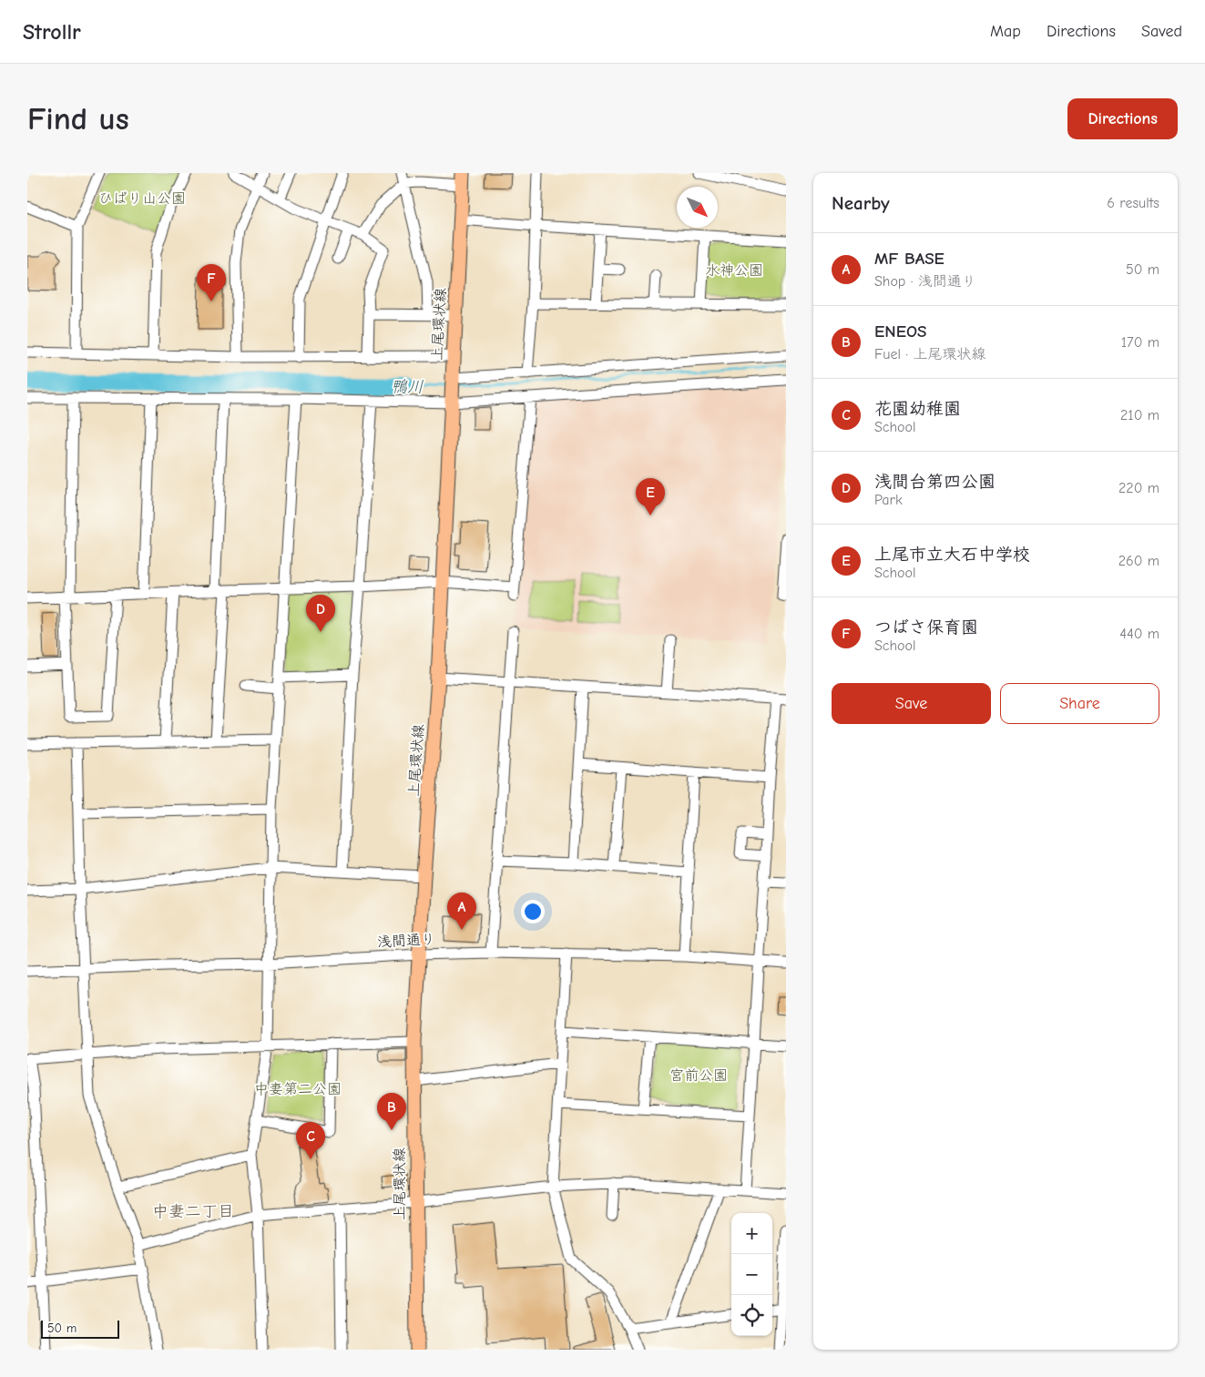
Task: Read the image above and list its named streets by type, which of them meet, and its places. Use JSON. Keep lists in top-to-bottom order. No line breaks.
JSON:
{"streets":{"main road":["上尾環状線"],"street":["浅間通り"]},"crossings":[["上尾環状線","浅間通り"]],"districts":["中妻二丁目"],"water":["鴨川"],"parks":["ひばり山公園","水神公園","宮前公園","中妻第二公園"],"scale_bar":"50 m","north":"bottom right","page":{"header":"Strollr","nav":["Map","Directions","Saved"],"buttons":["Directions",["Save","Share"]],"title":"Find us","heading":["Nearby","6 results"],"list":[{"mark":"A","name":"MF BASE","note":"Shop · 浅間通り","value":"50 m"},{"mark":"B","name":"ENEOS","note":"Fuel · 上尾環状線","value":"170 m"},{"mark":"C","name":"花園幼稚園","note":"School","value":"210 m"},{"mark":"D","name":"浅間台第四公園","note":"Park","value":"220 m"},{"mark":"E","name":"上尾市立大石中学校","note":"School","value":"260 m"},{"mark":"F","name":"つばさ保育園","note":"School","value":"440 m"}],"pins":["F","E","D","A","B","C"],"map_buttons":["+","−"],"scale":"50 m"}}
